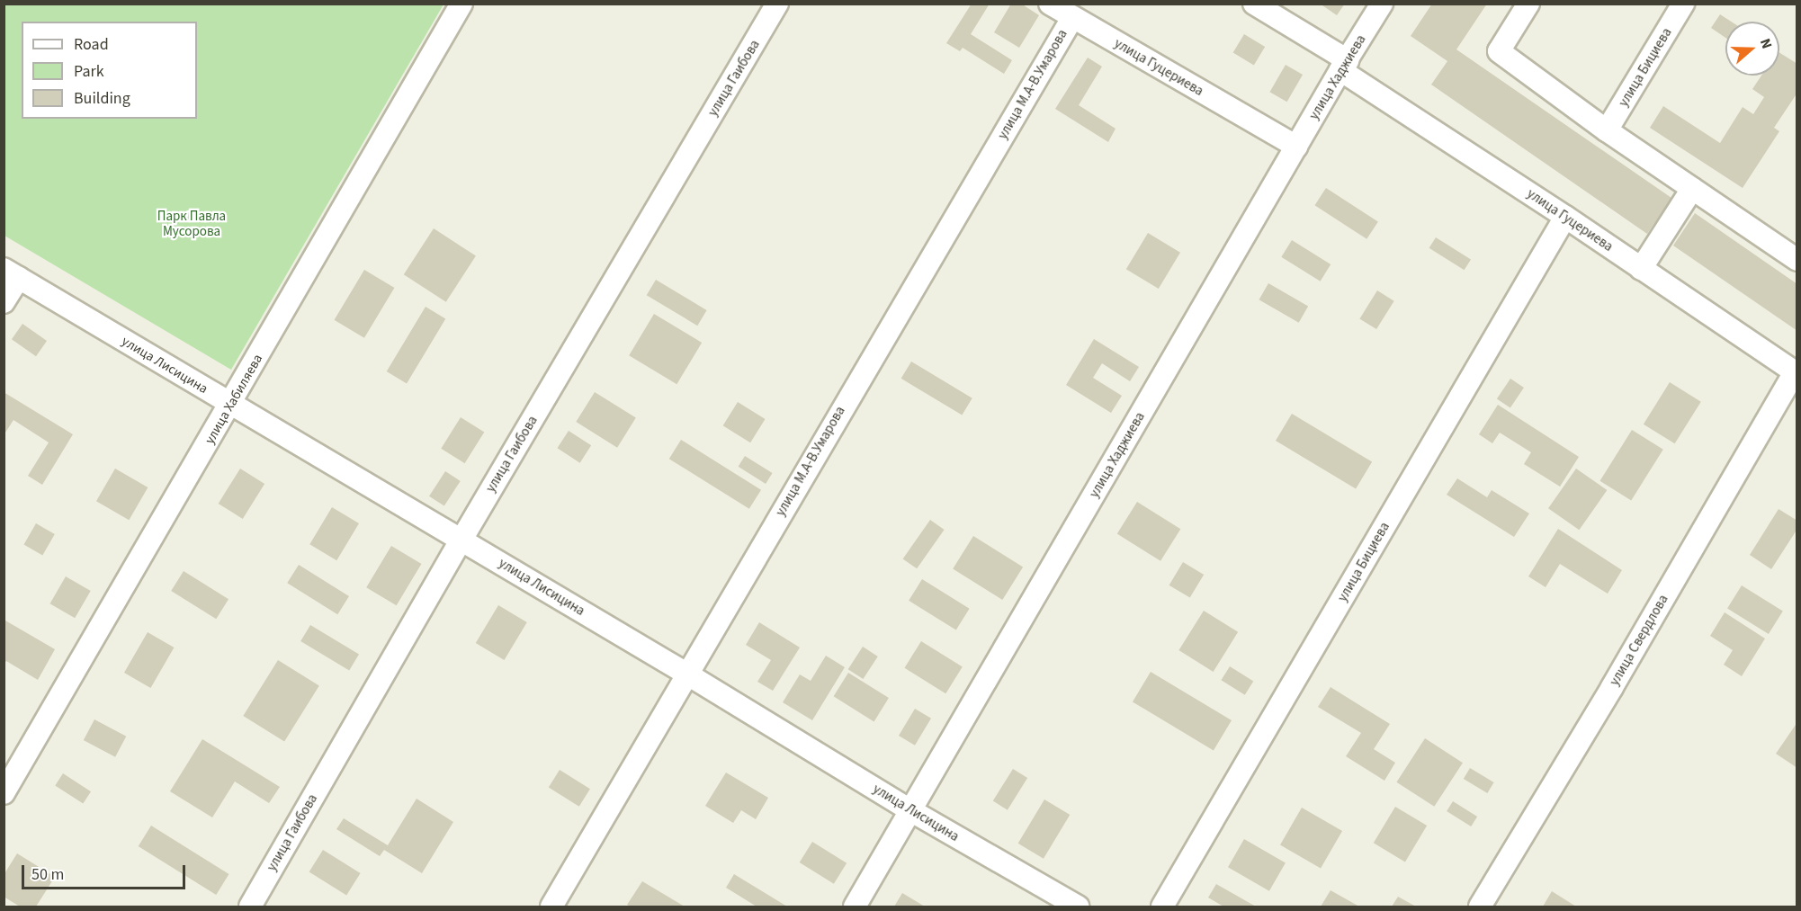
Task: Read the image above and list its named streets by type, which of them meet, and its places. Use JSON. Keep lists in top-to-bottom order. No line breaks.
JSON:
{"streets":{"street":["улица Гуцериева","улица Бициева","улица Хаджиева","улица Гаибова","улица М.А-В.Умарова","улица Лисицина","улица Хабиляева","улица Свердлова"]},"crossings":[["улица Гуцериева","улица Бициева"],["улица Гуцериева","улица Хаджиева"],["улица Гуцериева","улица М.А-В.Умарова"],["улица Гуцериева","улица Свердлова"],["улица Хаджиева","улица Лисицина"],["улица Гаибова","улица Лисицина"],["улица М.А-В.Умарова","улица Лисицина"],["улица Лисицина","улица Хабиляева"]],"parks":["Парк Павла Мусорова"],"legend":["Road","Park","Building"],"scale_bar":"50 m","north":"right"}
